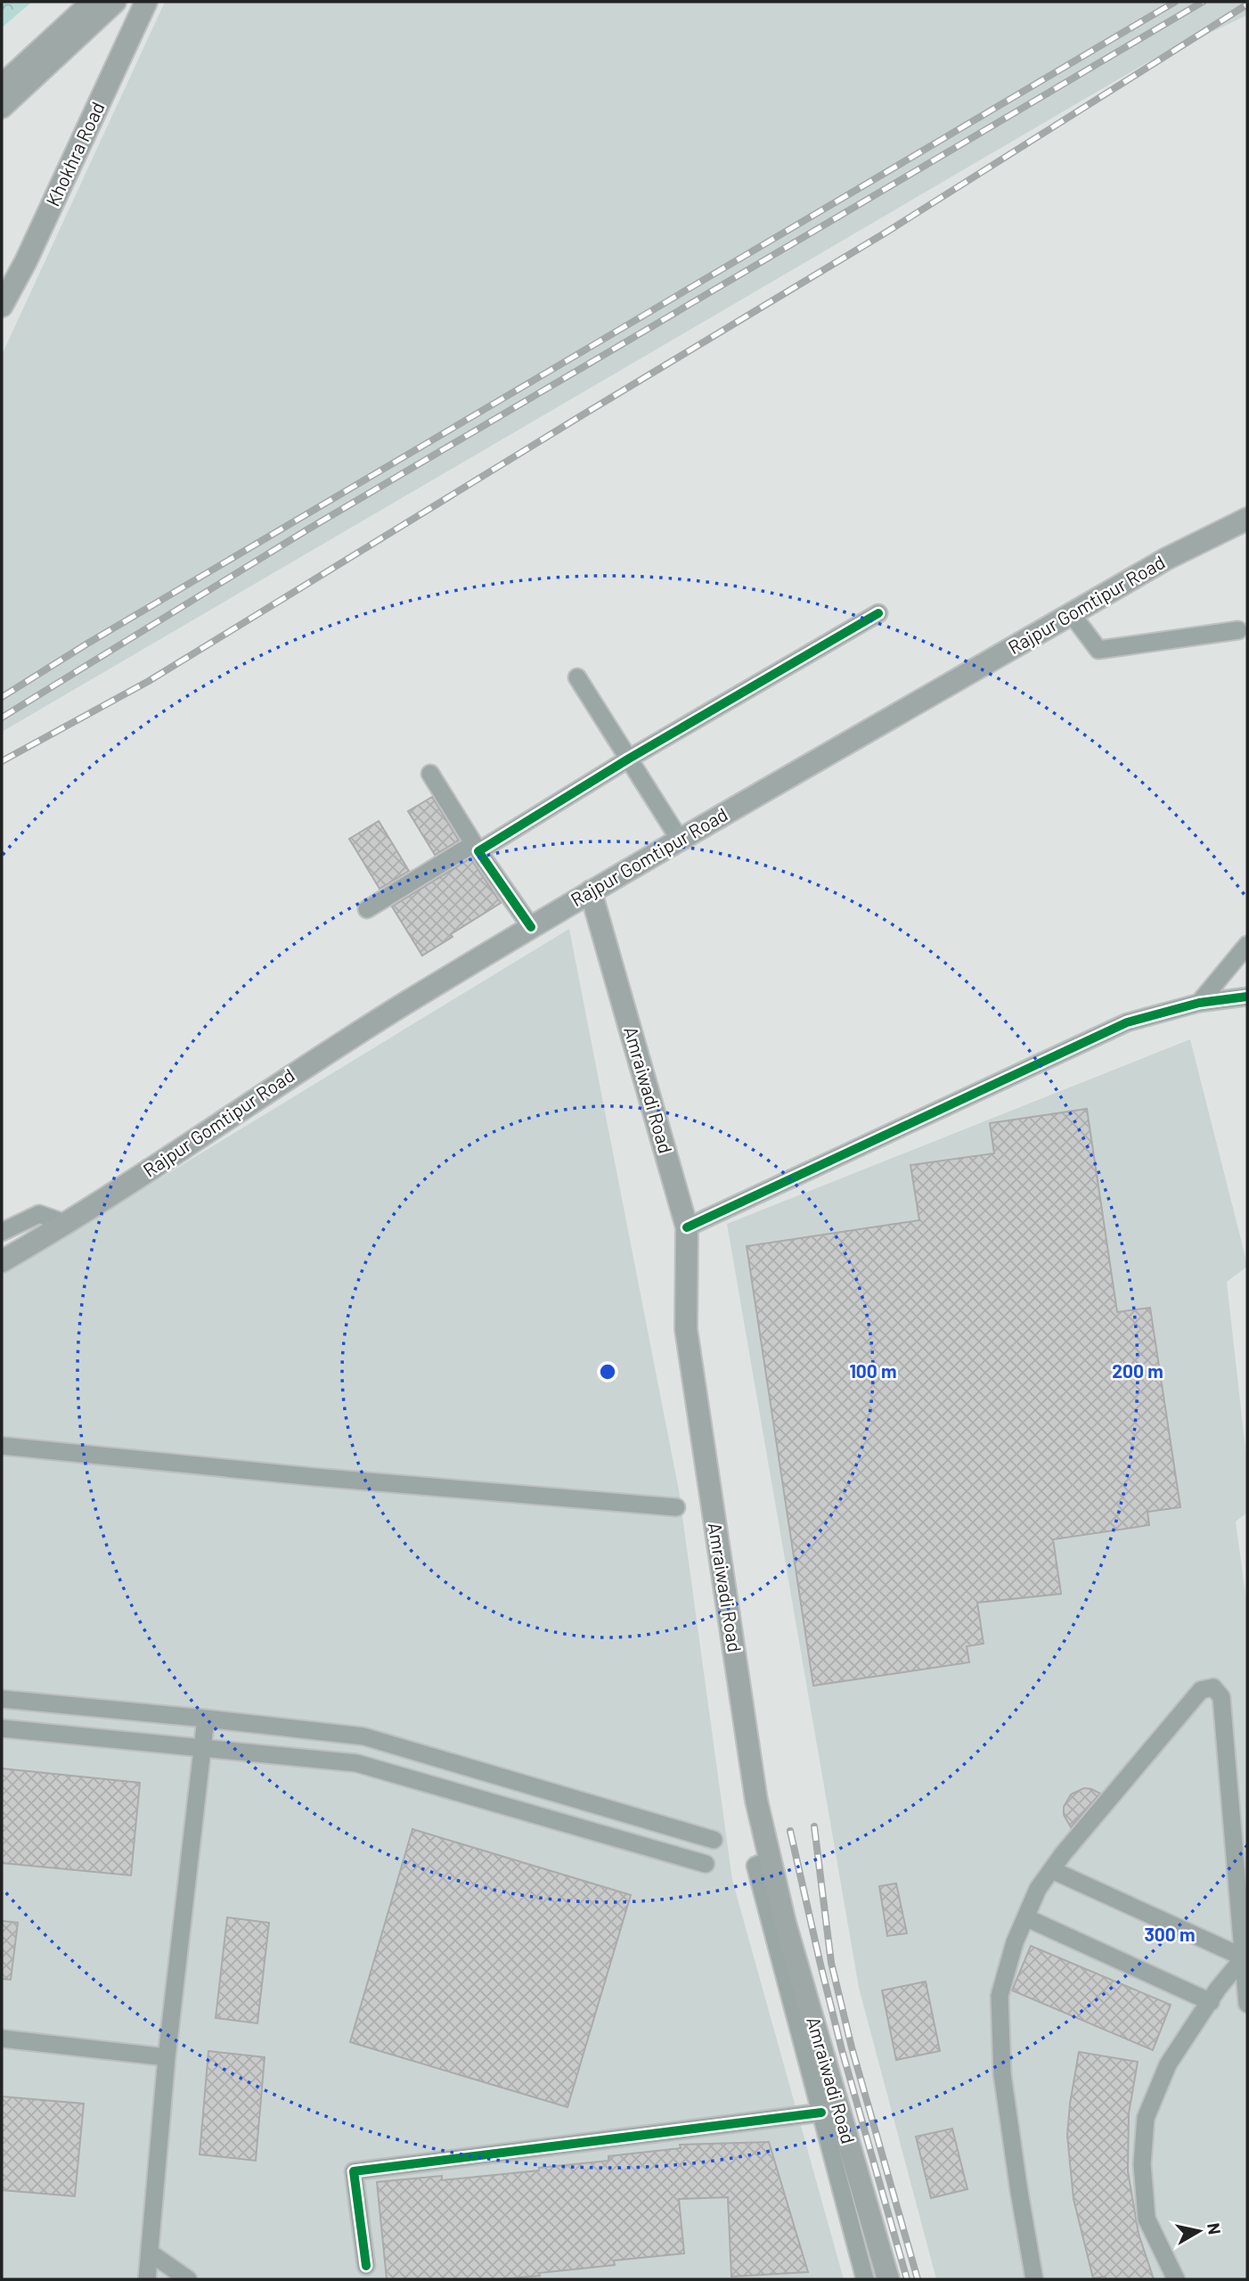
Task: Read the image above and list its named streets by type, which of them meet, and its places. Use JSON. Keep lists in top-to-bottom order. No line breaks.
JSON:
{"streets":{"main road":["Khokhra Road","Rajpur Gomtipur Road","Amraiwadi Road"]},"crossings":[["Rajpur Gomtipur Road","Amraiwadi Road"]],"north":"right","rings":["100 m","200 m","300 m"]}
